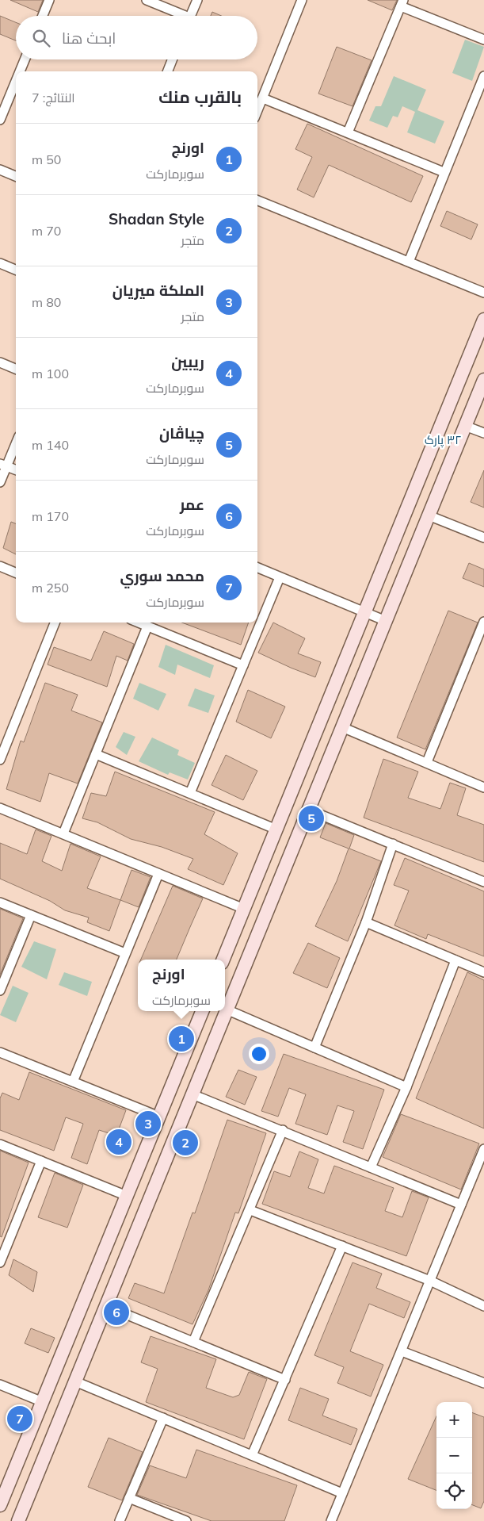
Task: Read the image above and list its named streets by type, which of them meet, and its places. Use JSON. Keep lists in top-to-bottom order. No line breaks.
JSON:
{"districts":["٣٢ پارک"],"page":{"search":"ابحث هنا","heading":["بالقرب منك","النتائج: 7"],"list":[{"mark":"1","name":"اورنج","note":"سوبرماركت","value":"50 m"},{"mark":"2","name":"Shadan Style","note":"متجر","value":"70 m"},{"mark":"3","name":"الملكة ميريان","note":"متجر","value":"80 m"},{"mark":"4","name":"ريبين","note":"سوبرماركت","value":"100 m"},{"mark":"5","name":"چياڤان","note":"سوبرماركت","value":"140 m"},{"mark":"6","name":"عمر","note":"سوبرماركت","value":"170 m"},{"mark":"7","name":"محمد سوري","note":"سوبرماركت","value":"250 m"}],"pins":["5","1","3","4","2","6","7"],"popup":["اورنج","سوبرماركت"],"map_buttons":["+","−"]}}
